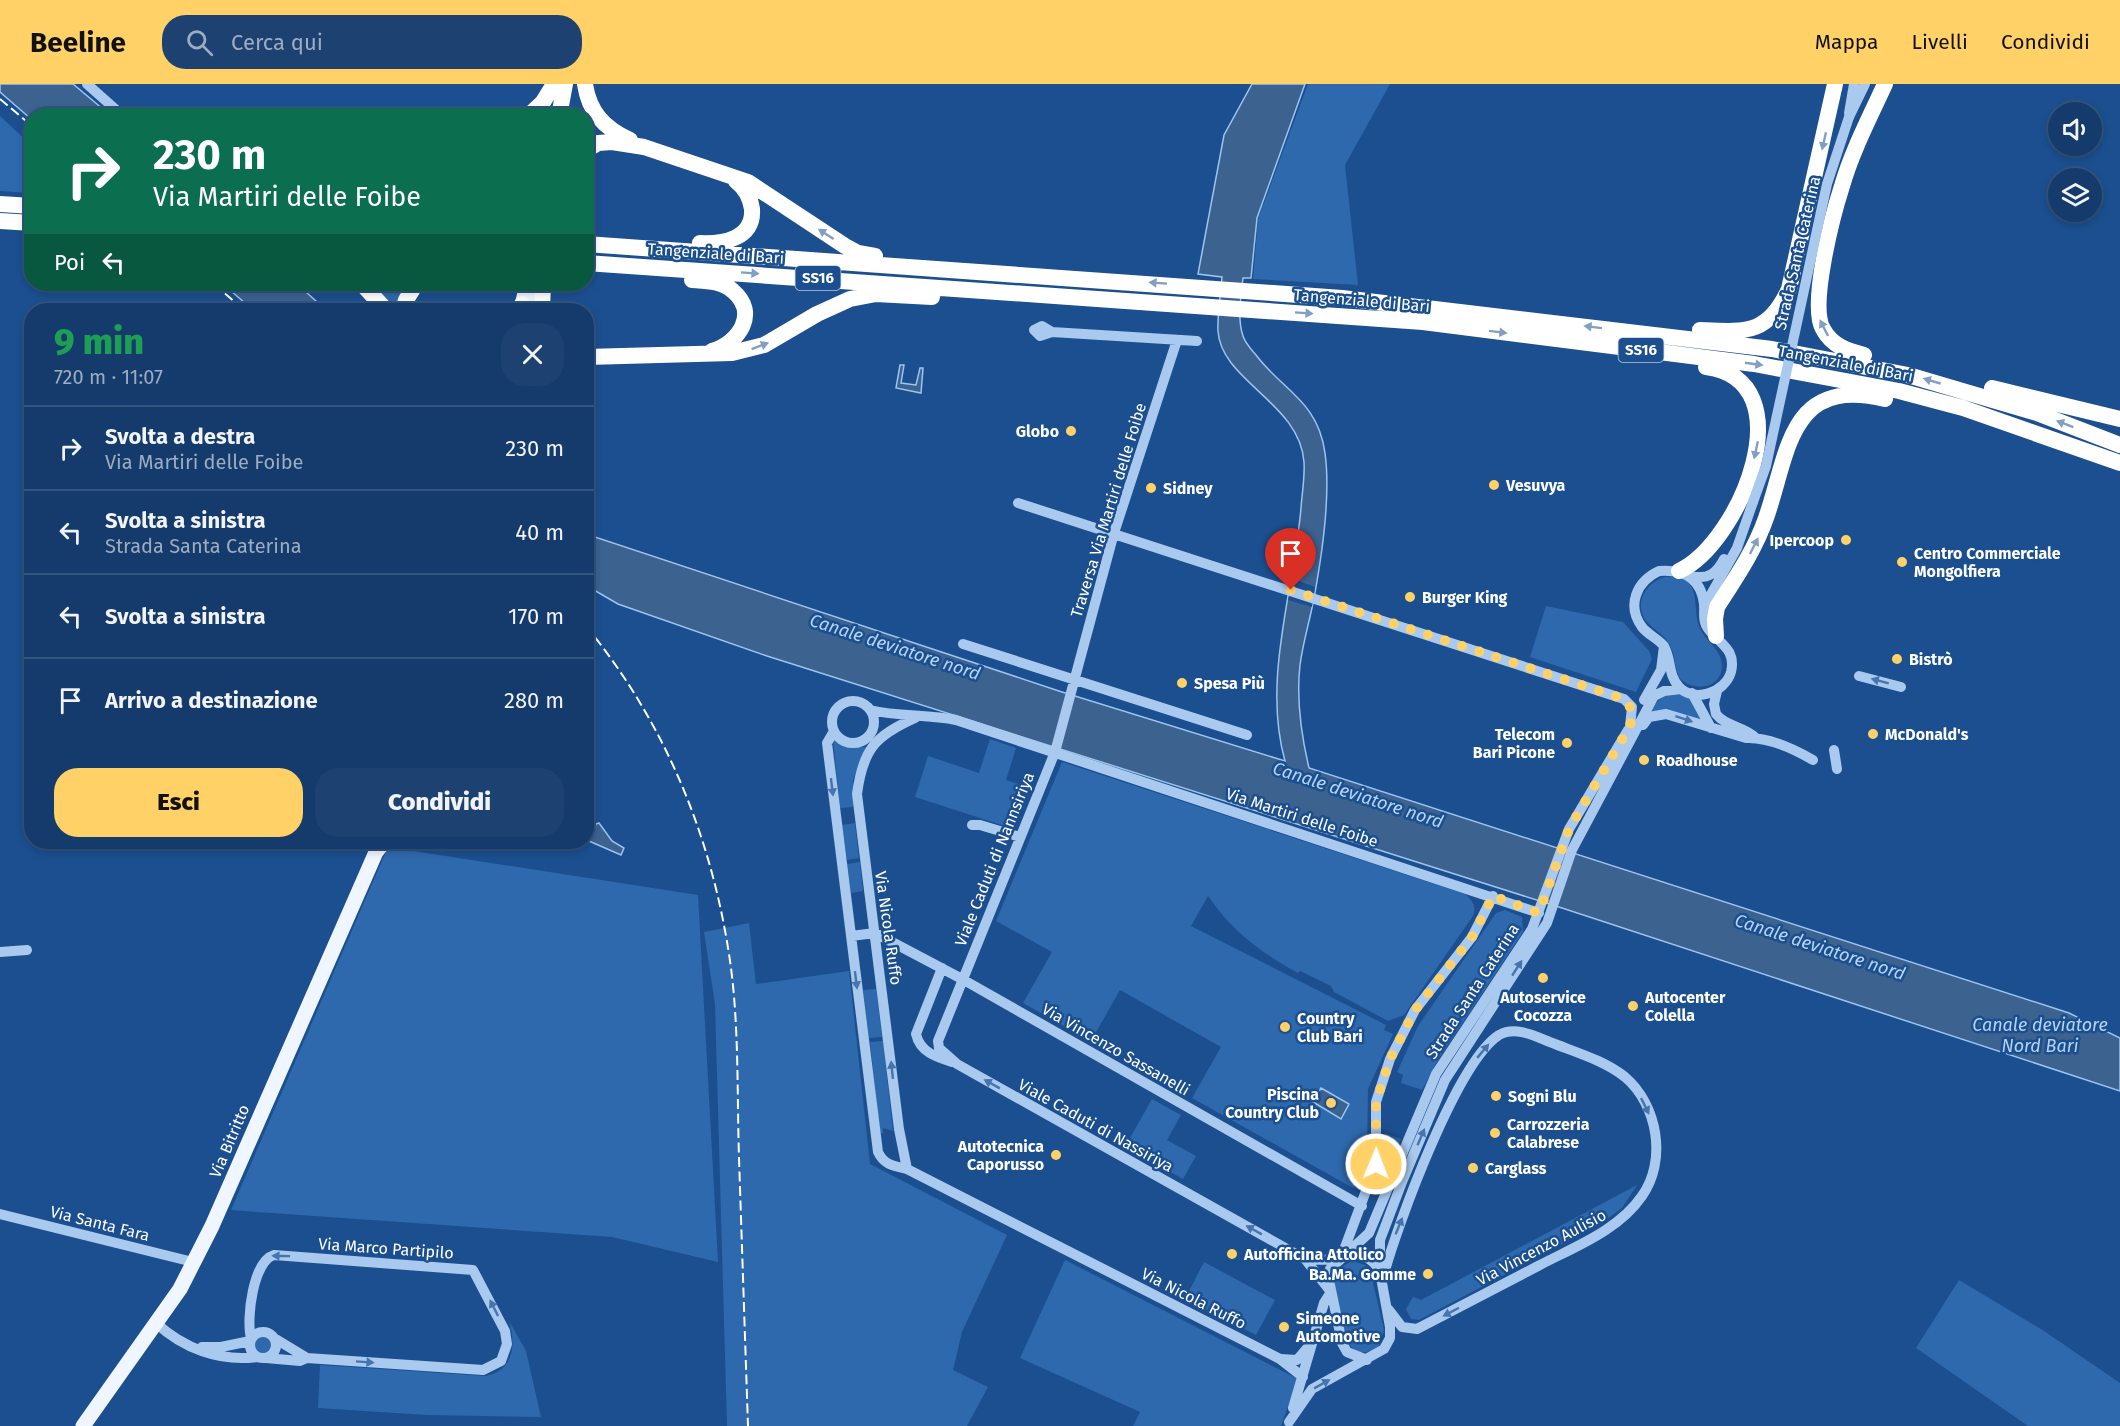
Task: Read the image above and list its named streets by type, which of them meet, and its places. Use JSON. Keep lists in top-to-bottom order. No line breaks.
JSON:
{"streets":{"highway":["Tangenziale di Bari","SS16"],"main road":["Via Bitritto"],"street":["Strada Santa Caterina","Traversa Via Martiri delle Foibe","Via Martiri delle Foibe","Viale Caduti di Nannsiriya","Via Nicola Ruffo","Via Vincenzo Sassanelli","Viale Caduti di Nassiriya","Via Santa Fara","Via Vincenzo Aulisio","Via Marco Partipilo"]},"crossings":[["Strada Santa Caterina","Via Martiri delle Foibe"],["Strada Santa Caterina","Via Nicola Ruffo"],["Strada Santa Caterina","Via Vincenzo Sassanelli"],["Strada Santa Caterina","Via Vincenzo Aulisio"],["Via Martiri delle Foibe","Viale Caduti di Nannsiriya"],["Via Martiri delle Foibe","Via Nicola Ruffo"],["Viale Caduti di Nannsiriya","Via Vincenzo Sassanelli"],["Viale Caduti di Nannsiriya","Viale Caduti di Nassiriya"],["Via Nicola Ruffo","Via Vincenzo Sassanelli"],["Via Vincenzo Sassanelli","Viale Caduti di Nassiriya"],["Via Bitritto","Via Santa Fara"]],"one_way":["Viale Caduti di Nassiriya"],"water":["Canale deviatore nord","Canale deviatore Nord Bari"],"places":["Globo","Vesuvya","Sidney","Ipercoop","Centro Commerciale Mongolfiera","Burger King","Bistrò","Spesa Più","McDonald's","Telecom Bari Picone","Roadhouse","Autoservice Cocozza","Autocenter Colella","Country Club Bari","Sogni Blu","Piscina Country Club","Carrozzeria Calabrese","Autotecnica Caporusso","Carglass","Autofficina Attolico","Ba.Ma. Gomme","Simeone Automotive"],"page":{"header":"Beeline","search":"Cerca qui","nav":["Mappa","Livelli","Condividi"],"turn":["230 m","Via Martiri delle Foibe"],"then":"Poi","heading":["9 min","720 m · 11:07"],"list":[{"name":"Svolta a destra","note":"Via Martiri delle Foibe","value":"230 m"},{"name":"Svolta a sinistra","note":"Strada Santa Caterina","value":"40 m"},{"name":"Svolta a sinistra","value":"170 m"},{"name":"Arrivo a destinazione","value":"280 m"}],"buttons":["Esci","Condividi"]}}
